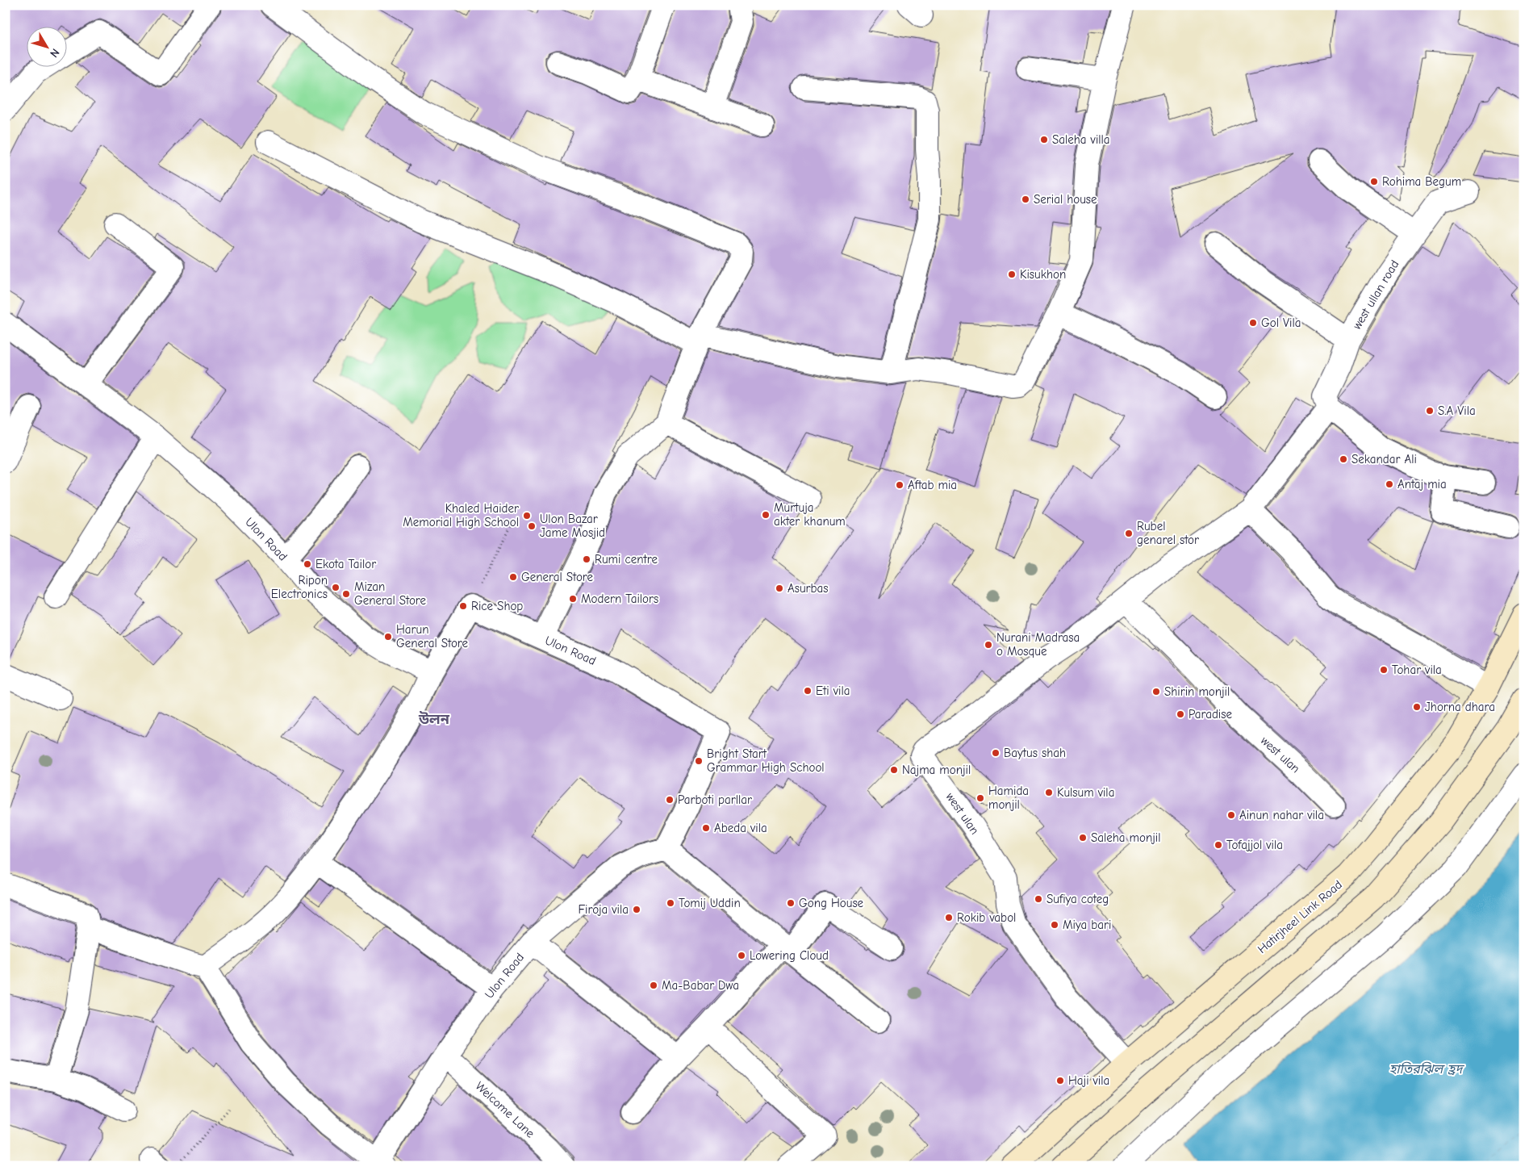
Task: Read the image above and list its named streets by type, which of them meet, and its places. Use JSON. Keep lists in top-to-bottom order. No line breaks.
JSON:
{"streets":{"main road":["Hatirjheel Link Road"],"street":["west ullan road","Ulon Road","west ulan","Welcome Lane"]},"crossings":[["west ullan road","west ulan"],["Ulon Road","Welcome Lane"],["west ulan","Hatirjheel Link Road"]],"districts":["উলন"],"water":["হাতিরঝিল হ্রদ"],"places":["Saleha villa","Rohima Begum","Serial house","Kisukhon","Gol Vila","S.A Vila","Sekandar Ali","Antaj mia","Aftab mia","Murtuja akter khanum","Khaled Haider Memorial High School","Ulon Bazar Jame Mosjid","Rubel genarel stor","Rumi centre","Ekota Tailor","General Store","Ripon Electronics","Asurbas","Mizan General Store","Modern Tailors","Rice Shop","Harun General Store","Nurani Madrasa o Mosque","Tohar vila","Eti vila","Shirin monjil","Jhorna dhara","Paradise","Baytus shah","Bright Start Grammar High School","Najma monjil","Kulsum vila","Hamida monjil","Parboti parllar","Ainun nahar vila","Abeda vila","Saleha monjil","Tofajjol vila","Sufiya coteg","Tomij Uddin","Gong House","Firoja vila","Rokib vabol","Miya bari","Lowering Cloud","Ma-Babar Dwa","Haji vila"],"north":"bottom right"}
